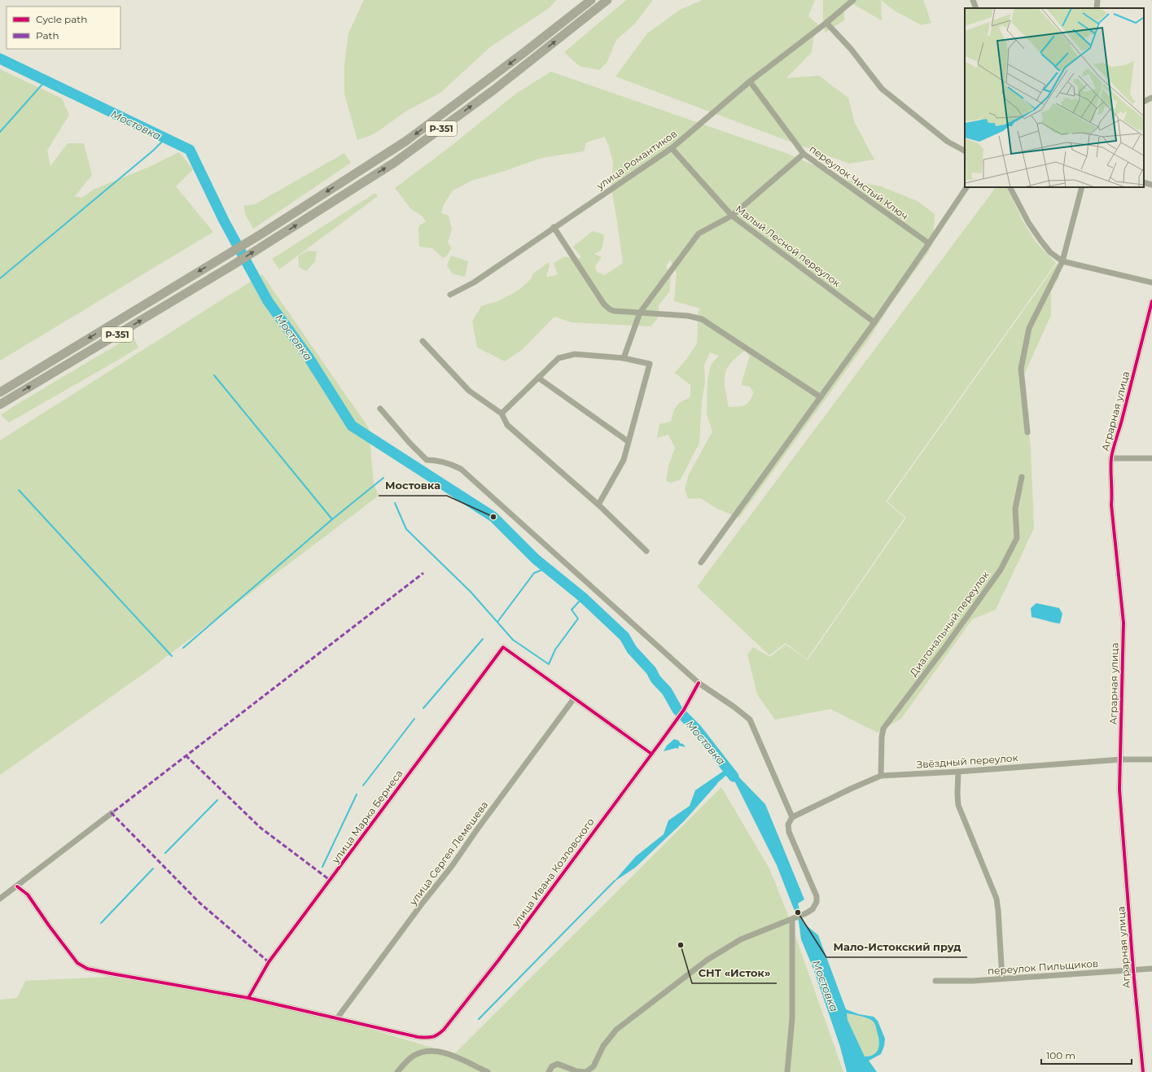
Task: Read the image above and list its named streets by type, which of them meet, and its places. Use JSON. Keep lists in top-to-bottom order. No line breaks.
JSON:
{"streets":{"highway":["Р-351"],"street":["улица Романтиков","переулок Чистый Ключ","Малый Лесной переулок","Аграрная улица","Диагональный переулок","Звёздный переулок","улица Марка Бернеса","улица Сергея Лемешева","улица Ивана Козловского","переулок Пильщиков"]},"crossings":[["улица Романтиков","переулок Чистый Ключ"],["улица Романтиков","Малый Лесной переулок"],["Аграрная улица","Звёздный переулок"],["Аграрная улица","переулок Пильщиков"],["Диагональный переулок","Звёздный переулок"],["улица Марка Бернеса","улица Сергея Лемешева"],["улица Сергея Лемешева","улица Ивана Козловского"]],"water":["Мостовка"],"places":["Мостовка","Мало-Истокский пруд","СНТ «Исток»"],"legend":["Cycle path","Path"],"scale_bar":"100 m"}
